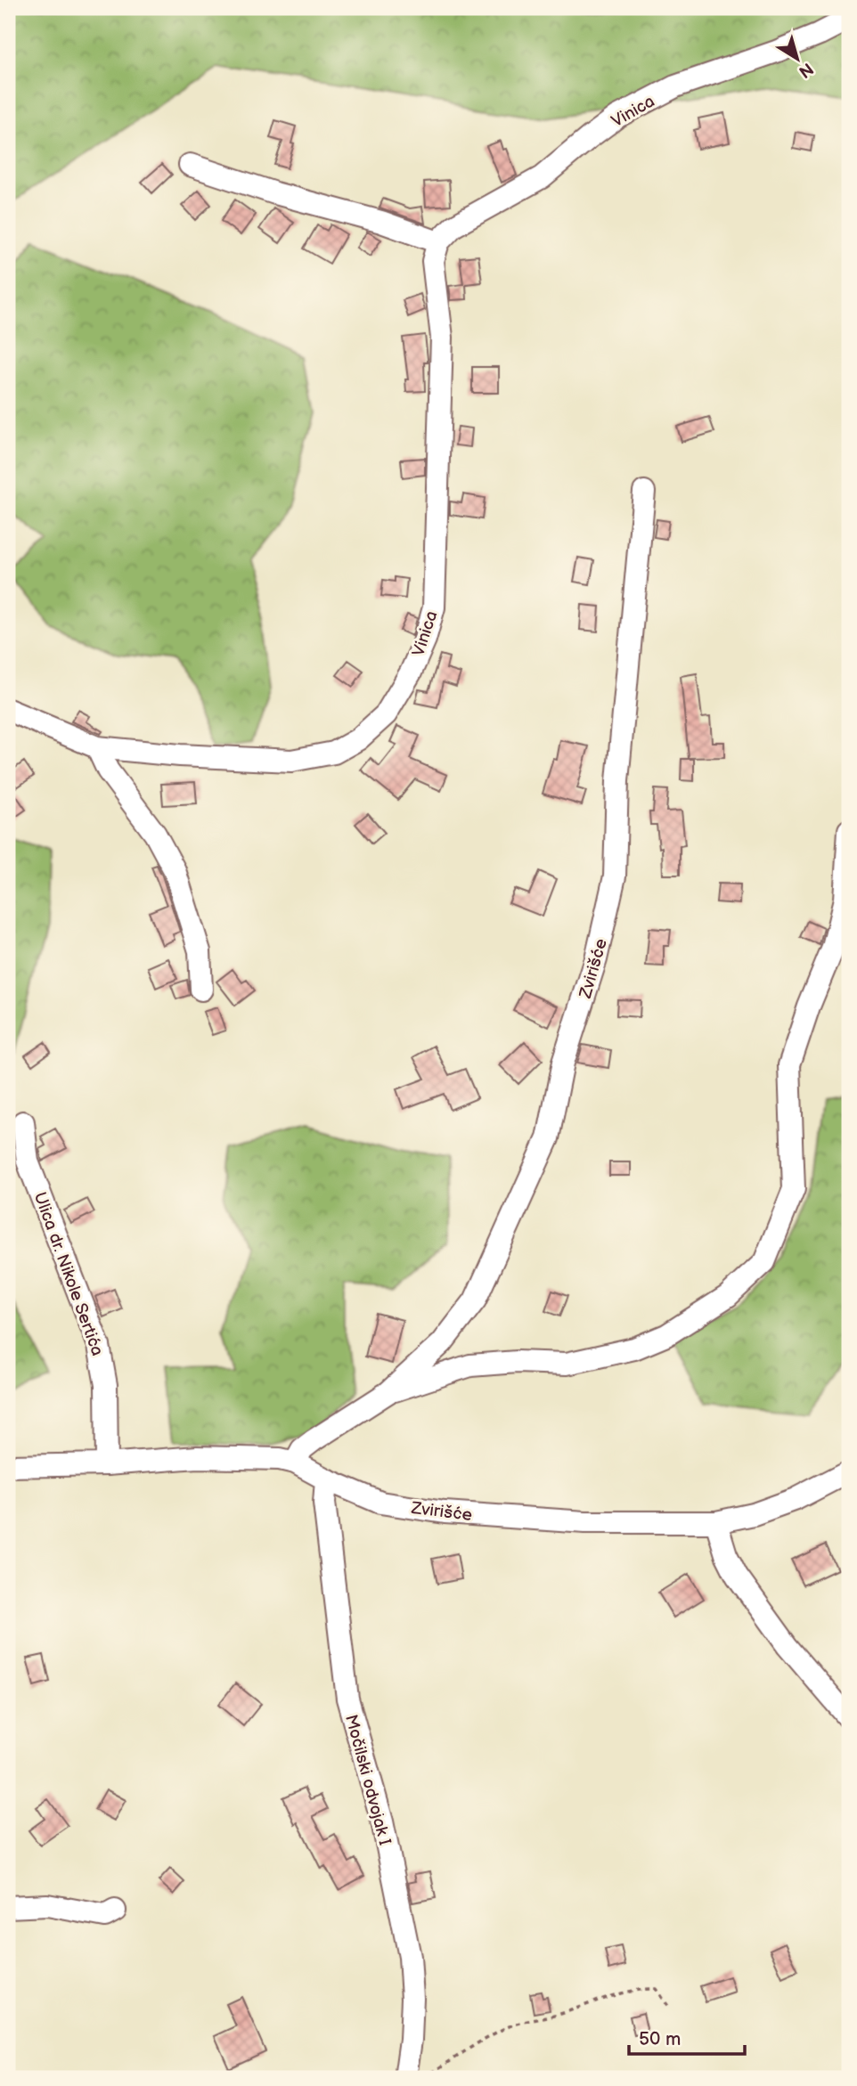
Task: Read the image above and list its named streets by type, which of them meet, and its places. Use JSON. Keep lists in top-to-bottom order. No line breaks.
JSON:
{"streets":{"street":["Vinica","Zvirišće","Ulica dr. Nikole Sertića","Močilski odvojak I"]},"crossings":[["Zvirišće","Močilski odvojak I"]],"scale_bar":"50 m","north":"bottom right"}
